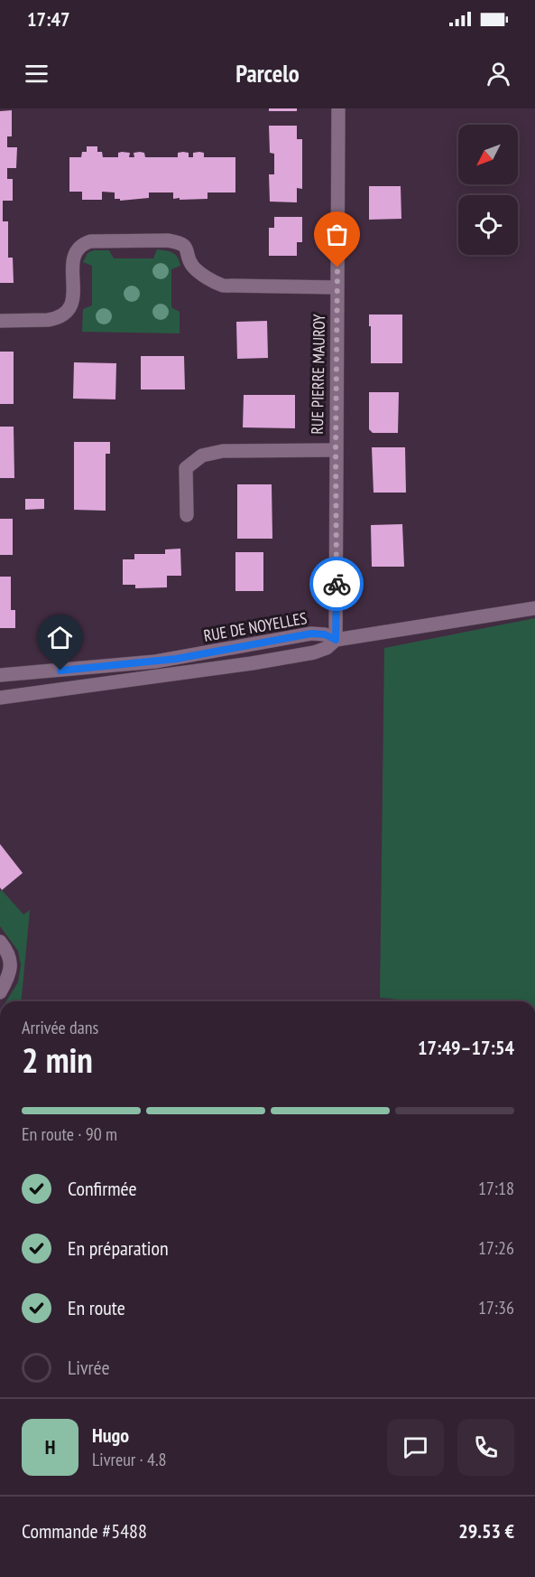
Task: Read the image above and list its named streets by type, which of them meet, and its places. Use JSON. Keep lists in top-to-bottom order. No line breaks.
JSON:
{"streets":{"street":["RUE PIERRE MAUROY","RUE DE NOYELLES"]},"crossings":[["RUE PIERRE MAUROY","RUE DE NOYELLES"]],"north":"bottom left","page":{"status":"17:47","header":"Parcelo","heading":["2 min","Arrivée dans","17:49–17:54"],"panel":["Hugo","Livreur · 4.8","Commande #5488","29.53 €"],"bar":"En route · 90 m","list":[["Confirmée","17:18"],["En préparation","17:26"],["En route","17:36"],"Livrée"],"round":"H"}}
